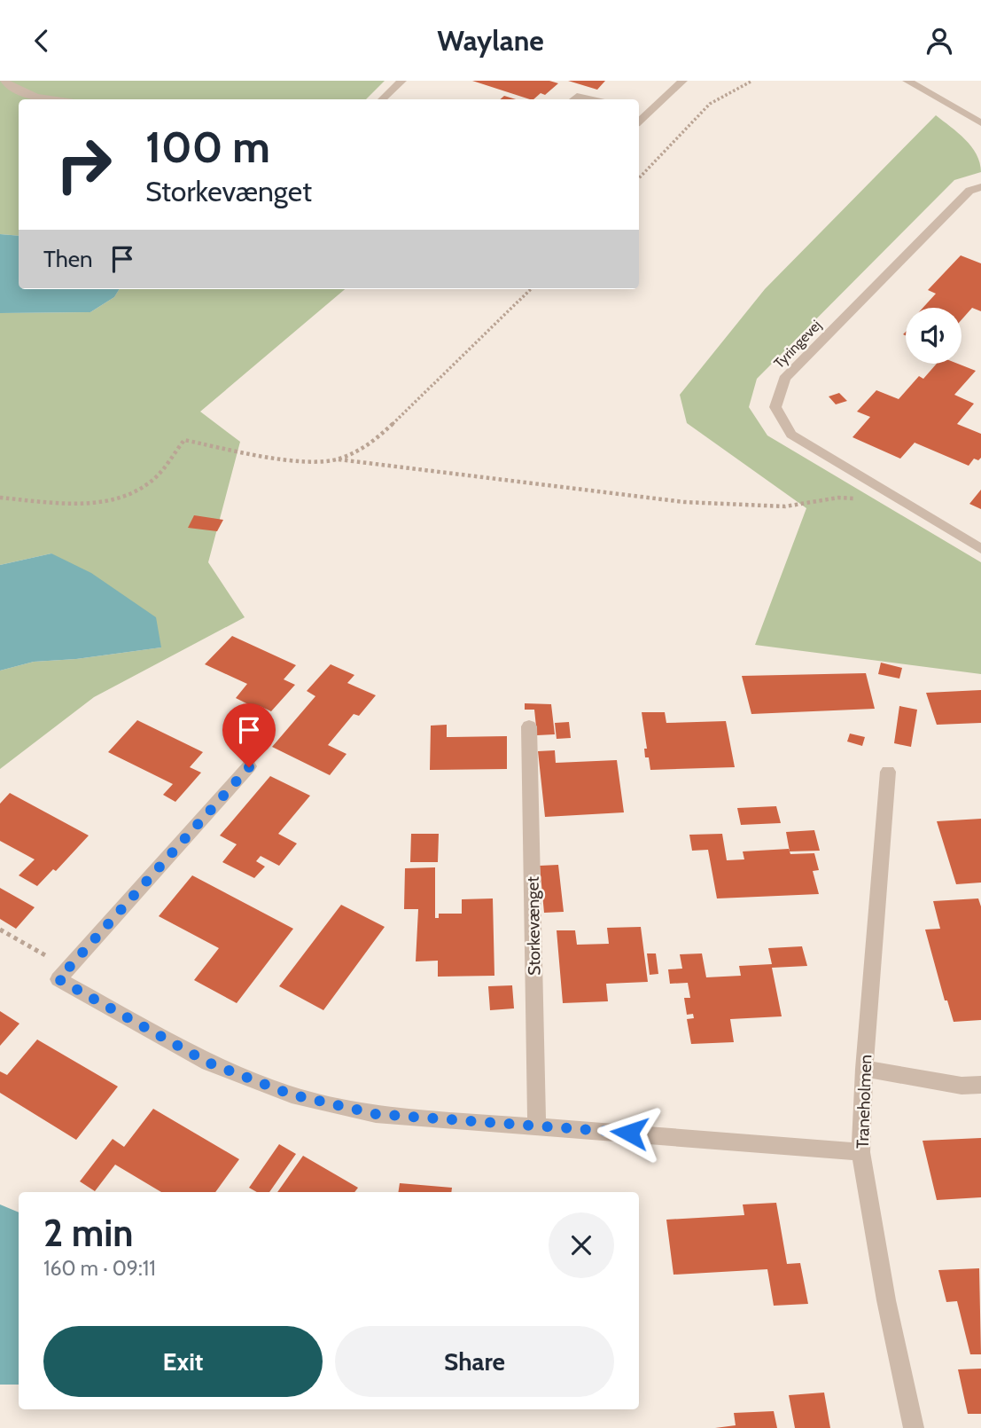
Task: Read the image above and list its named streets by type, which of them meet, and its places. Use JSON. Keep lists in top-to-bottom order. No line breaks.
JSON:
{"streets":{"street":["Tyringevej","Storkevænget","Traneholmen"]},"page":{"header":"Waylane","turn":["100 m","Storkevænget"],"then":"Then","heading":["2 min","160 m · 09:11"],"buttons":["Exit","Share"]}}
